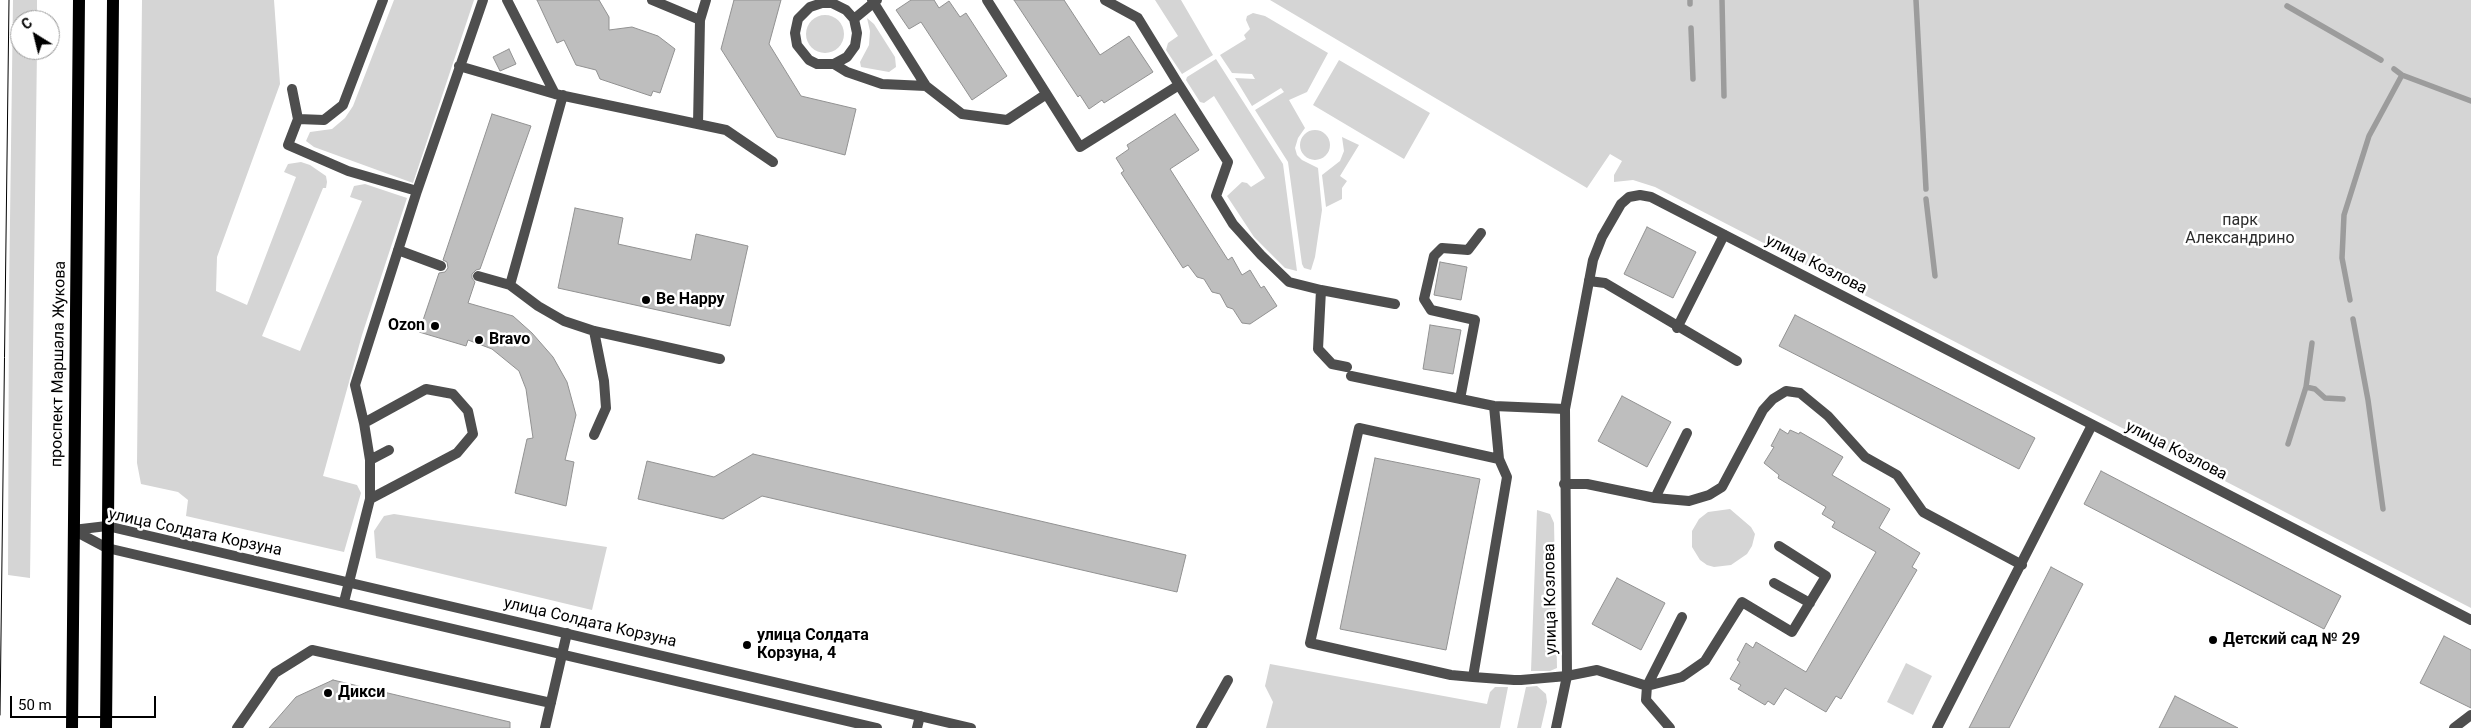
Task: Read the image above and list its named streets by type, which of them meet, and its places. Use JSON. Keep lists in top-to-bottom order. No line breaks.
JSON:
{"streets":{"main road":["проспект Маршала Жукова"],"street":["улица Козлова","улица Солдата Корзуна"]},"crossings":[["проспект Маршала Жукова","улица Солдата Корзуна"]],"parks":["парк Александрино"],"places":["Be Happy","Ozon","Bravo","Детский сад № 29","улица Солдата Корзуна, 4","Дикси"],"scale_bar":"50 m","north":"top left"}
